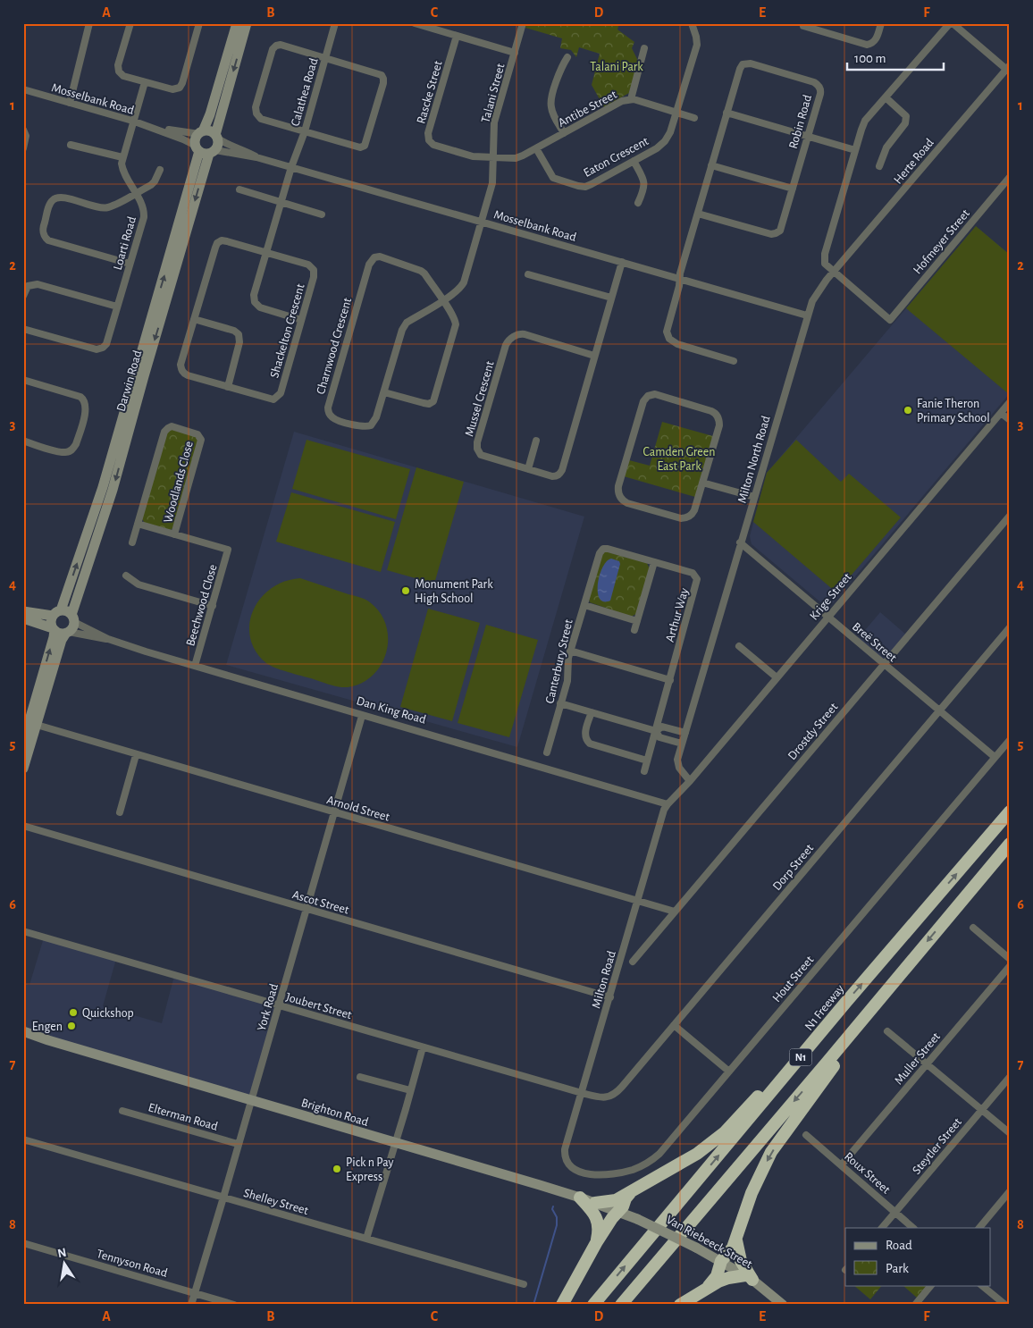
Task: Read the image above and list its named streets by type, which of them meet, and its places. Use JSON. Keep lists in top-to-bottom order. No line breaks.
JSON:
{"streets":{"highway":["N1 Freeway","N1"],"street":["Calathea Road","Rascke Street","Talani Street","Mosselbank Road","Antibe Street","Robin Road","Eaton Crescent","Herte Road","Hofmeyer Street","Loarti Road","Shackelton Crescent","Charnwood Crescent","Darwin Road","Mussel Crescent","Milton North Road","Woodlands Close","Krige Street","Beechwood Close","Arthur Way","Breë Street","Canterbury Street","Dan King Road","Drostdy Street","Arnold Street","Dorp Street","Ascot Street","Hout Street","Milton Road","Joubert Street","York Road","Muller Street","Brighton Road","Elterman Road","Steytler Street","Roux Street","Shelley Street","Van Riebeeck Street","Tennyson Road"]},"crossings":[["Calathea Road","Mosselbank Road"],["Calathea Road","Shackelton Crescent"],["Rascke Street","Talani Street"],["Rascke Street","Antibe Street"],["Talani Street","Mosselbank Road"],["Talani Street","Antibe Street"],["Talani Street","Charnwood Crescent"],["Mosselbank Road","Robin Road"],["Mosselbank Road","Loarti Road"],["Mosselbank Road","Darwin Road"],["Mosselbank Road","Mussel Crescent"],["Mosselbank Road","Milton North Road"],["Antibe Street","Eaton Crescent"],["Herte Road","Hofmeyer Street"],["Herte Road","Milton North Road"],["Hofmeyer Street","Milton North Road"],["Darwin Road","Dan King Road"],["Darwin Road","Arnold Street"],["Milton North Road","Krige Street"],["Milton North Road","Breë Street"],["Woodlands Close","Beechwood Close"],["Krige Street","Breë Street"],["Krige Street","Dan King Road"],["Krige Street","Milton Road"],["Beechwood Close","Dan King Road"],["Arthur Way","Canterbury Street"],["Breë Street","Drostdy Street"],["Breë Street","Dorp Street"],["Breë Street","Hout Street"],["Dan King Road","Milton Road"],["Dan King Road","York Road"],["Drostdy Street","Arnold Street"],["Arnold Street","Milton Road"],["Arnold Street","York Road"],["Dorp Street","Milton Road"],["Dorp Street","Joubert Street"],["Ascot Street","Milton Road"],["Ascot Street","York Road"],["Hout Street","Milton Road"],["Milton Road","Joubert Street"],["Joubert Street","York Road"],["York Road","Brighton Road"],["York Road","Elterman Road"],["York Road","Shelley Street"],["York Road","Tennyson Road"],["Muller Street","Roux Street"],["Brighton Road","Van Riebeeck Street"],["Steytler Street","Roux Street"]],"parks":["Talani Park","Camden Green East Park"],"places":["Fanie Theron Primary School","Monument Park High School","Quickshop","Engen","Pick n Pay Express"],"legend":["Road","Park"],"scale_bar":"100 m","north":"top","grid":{"columns":["A","B","C","D","E","F"],"rows":["1","2","3","4","5","6","7","8"]}}
